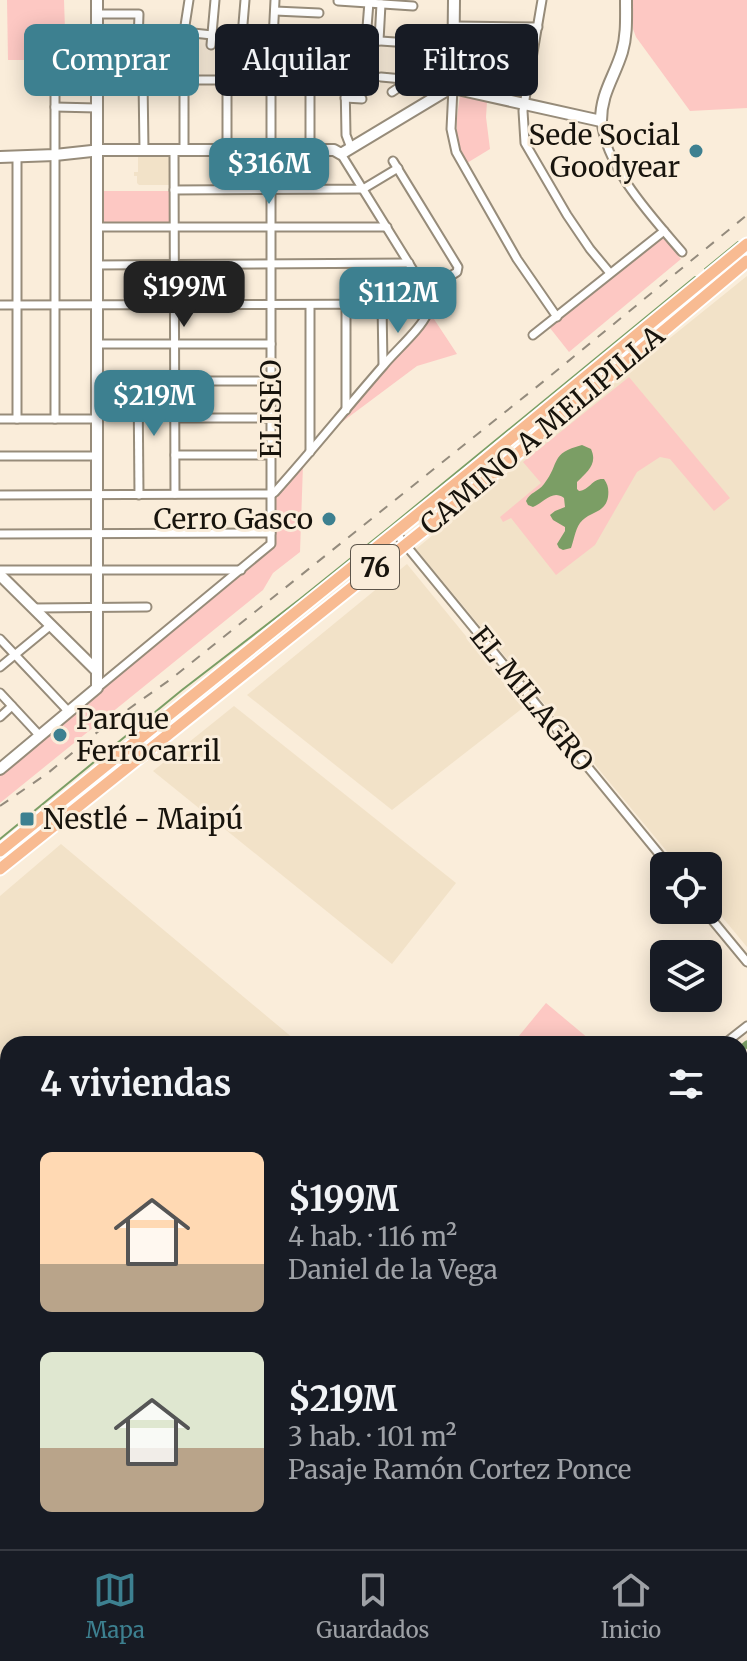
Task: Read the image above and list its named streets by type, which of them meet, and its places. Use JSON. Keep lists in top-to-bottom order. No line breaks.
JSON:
{"streets":{"main road":["CAMINO A MELIPILLA","76"],"street":["ELISEO","EL MILAGRO"]},"crossings":[["CAMINO A MELIPILLA","EL MILAGRO"]],"places":{"other":["Sede Social Goodyear","Cerro Gasco","Parque Ferrocarril"],"transit":["Nestlé - Maipú"]},"page":{"chip":["Comprar","Alquilar","Filtros"],"price":["$316M","$199M","$112M","$219M"],"heading":"4 viviendas","list":[{"name":"$199M","note":"4 hab. · 116 m² · Daniel de la Vega"},{"name":"$219M","note":"3 hab. · 101 m² · Pasaje Ramón Cortez Ponce"}],"tabs":["Mapa","Guardados","Inicio"]}}
